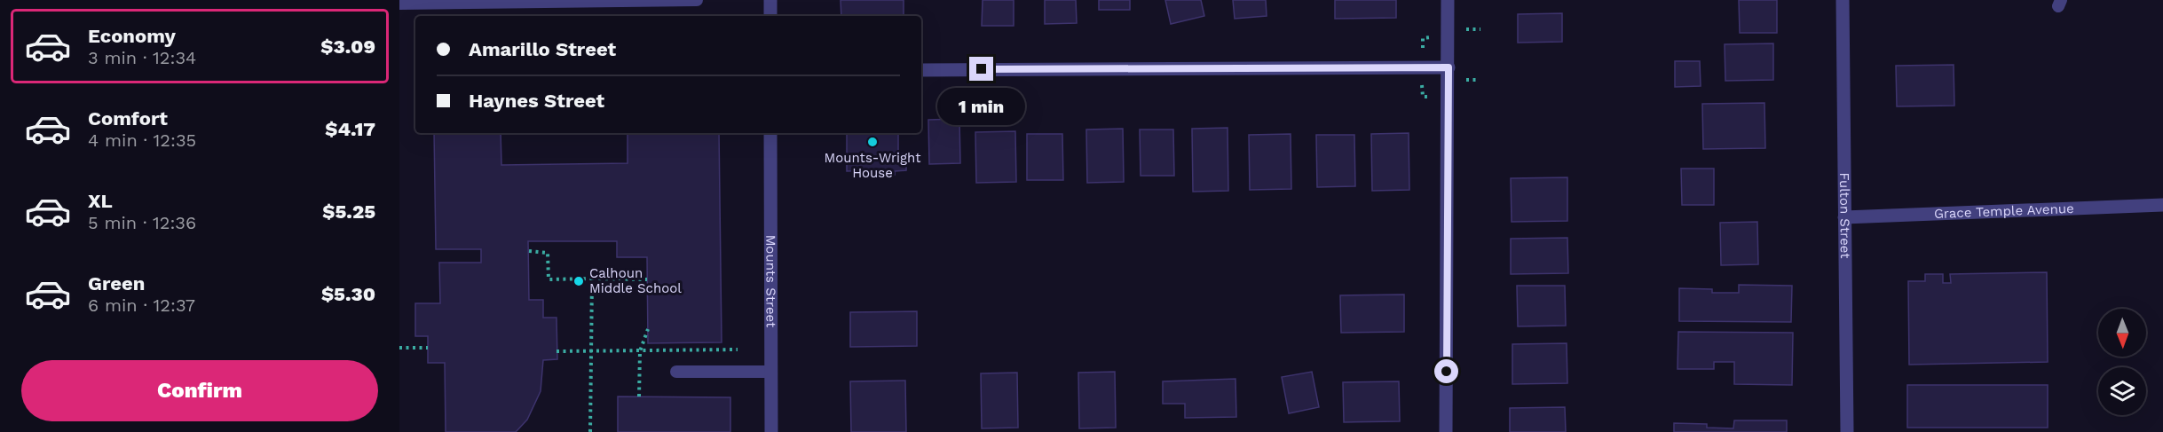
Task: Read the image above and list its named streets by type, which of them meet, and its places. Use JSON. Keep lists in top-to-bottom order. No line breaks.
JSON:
{"streets":{"street":["Grace Temple Avenue","Fulton Street","Mounts Street"]},"crossings":[["Grace Temple Avenue","Fulton Street"]],"places":["Mounts-Wright House","Calhoun Middle School"],"north":"bottom","page":{"list":[{"name":"Economy","note":"3 min · 12:34","value":"$3.09"},{"name":"Comfort","note":"4 min · 12:35","value":"$4.17"},{"name":"XL","note":"5 min · 12:36","value":"$5.25"},{"name":"Green","note":"6 min · 12:37","value":"$5.30"}],"banner":["Amarillo Street","Haynes Street"],"bubble":"1 min","buttons":"Confirm"}}
